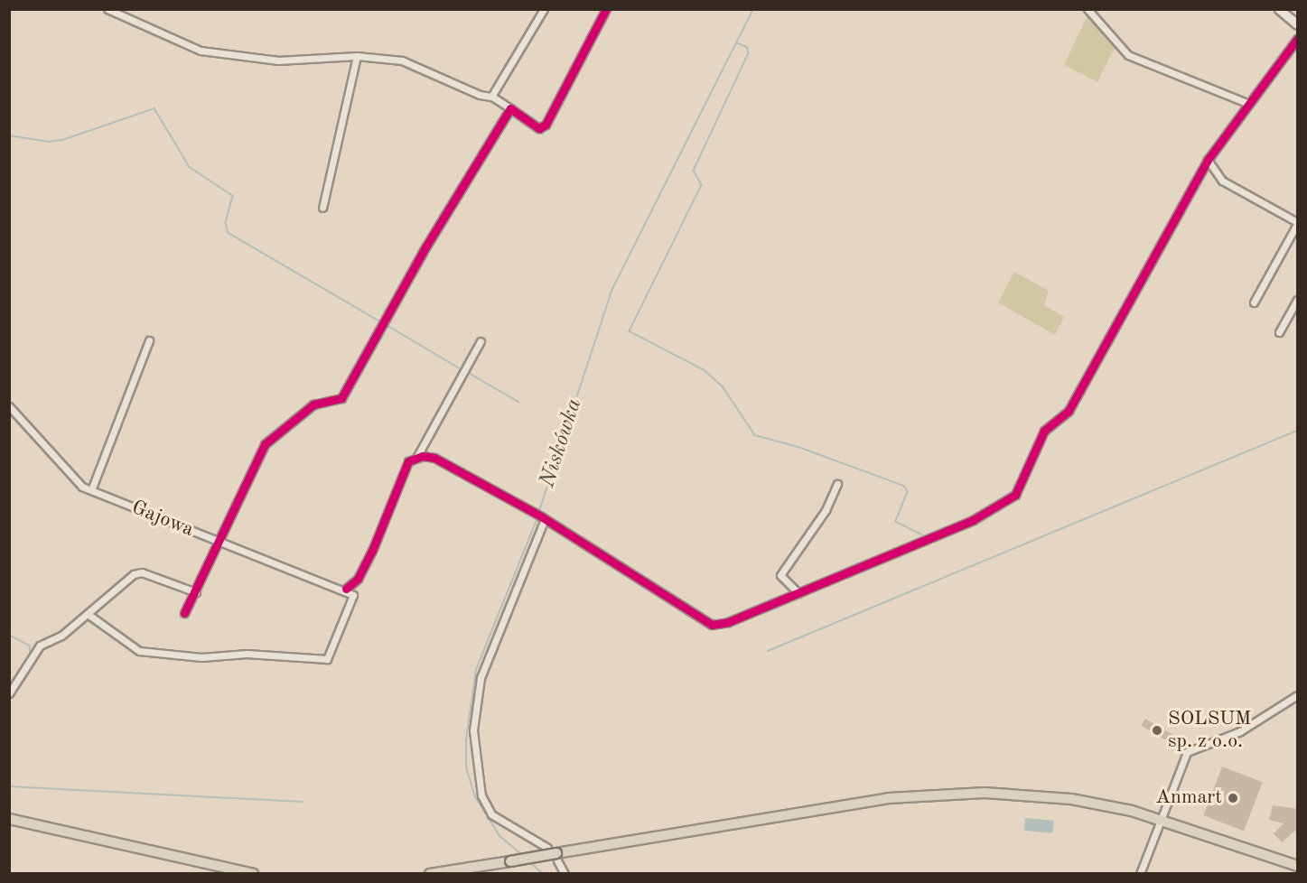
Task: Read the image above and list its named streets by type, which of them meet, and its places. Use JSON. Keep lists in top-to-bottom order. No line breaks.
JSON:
{"streets":{"street":["Gajowa"]},"water":["Niskówka"],"places":["SOLSUM sp. z o.o.","Anmart"]}
